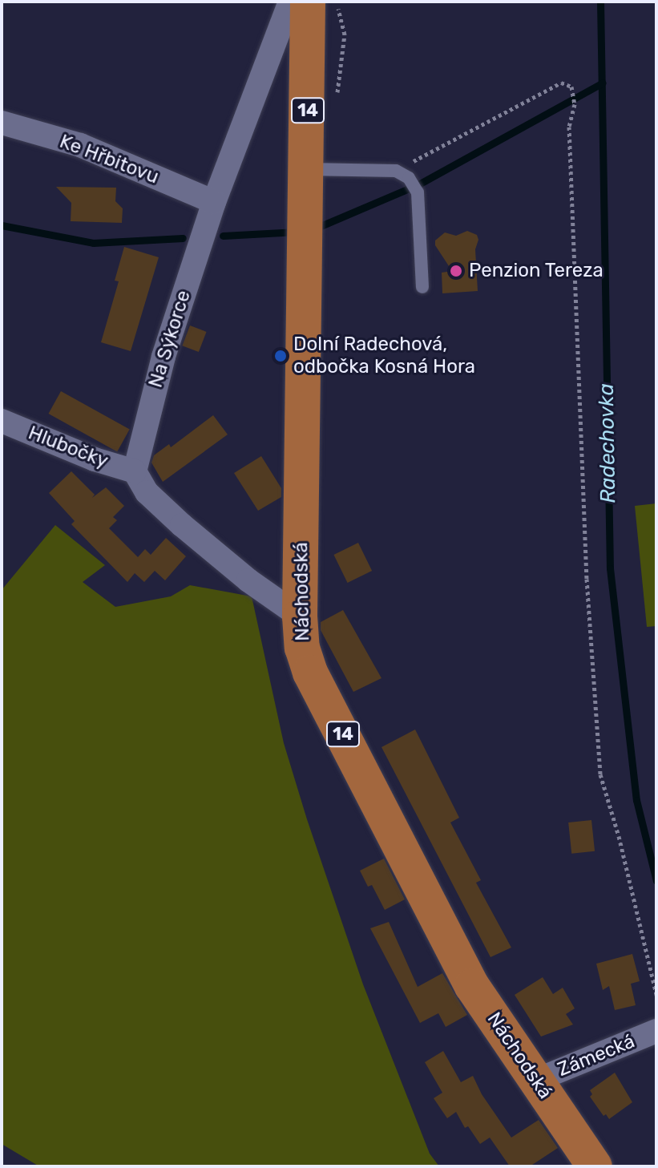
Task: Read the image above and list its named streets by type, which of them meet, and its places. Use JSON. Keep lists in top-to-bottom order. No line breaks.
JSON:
{"streets":{"main road":["14","Náchodská"],"street":["Ke Hřbitovu","Na Sýkorce","Hlubočky","Zámecká"]},"crossings":[["Ke Hřbitovu","Na Sýkorce"],["Na Sýkorce","Hlubočky"],["Náchodská","Zámecká"]],"water":["Radechovka"],"places":["Penzion Tereza","Dolní Radechová, odbočka Kosná Hora"]}
